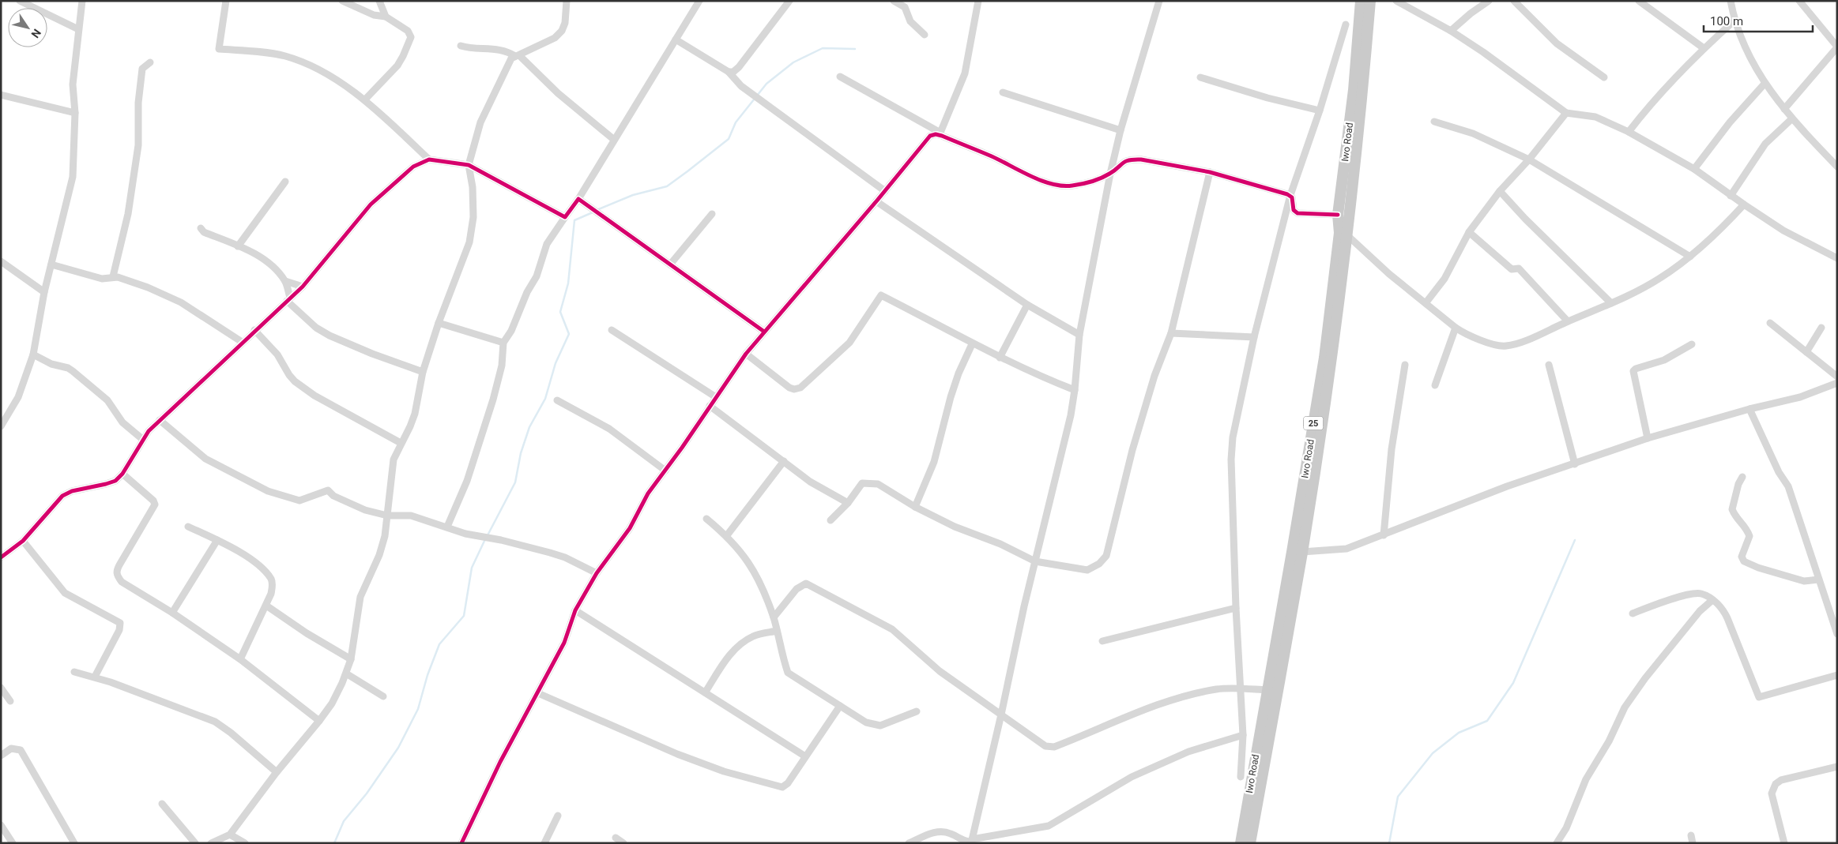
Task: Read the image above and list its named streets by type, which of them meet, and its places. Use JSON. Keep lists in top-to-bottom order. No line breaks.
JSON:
{"streets":{"main road":["Iwo Road","25"]},"scale_bar":"100 m","north":"bottom right"}
